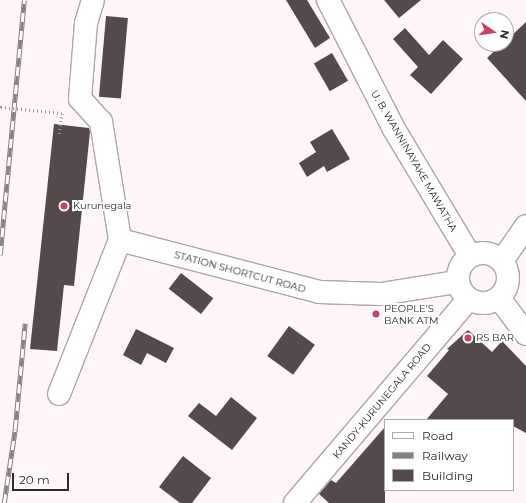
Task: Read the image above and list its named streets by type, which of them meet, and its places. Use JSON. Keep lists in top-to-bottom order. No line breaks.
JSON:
{"streets":{"main road":["U. B. WANNINAYAKE MAWATHA","STATION SHORTCUT ROAD","KANDY-KURUNEGALA ROAD"]},"crossings":[["U. B. WANNINAYAKE MAWATHA","STATION SHORTCUT ROAD"],["U. B. WANNINAYAKE MAWATHA","KANDY-KURUNEGALA ROAD"],["STATION SHORTCUT ROAD","KANDY-KURUNEGALA ROAD"]],"places":["Kurunegala","PEOPLE'S BANK ATM","RS BAR"],"legend":["Road","Railway","Building"],"scale_bar":"20 m","north":"right"}
